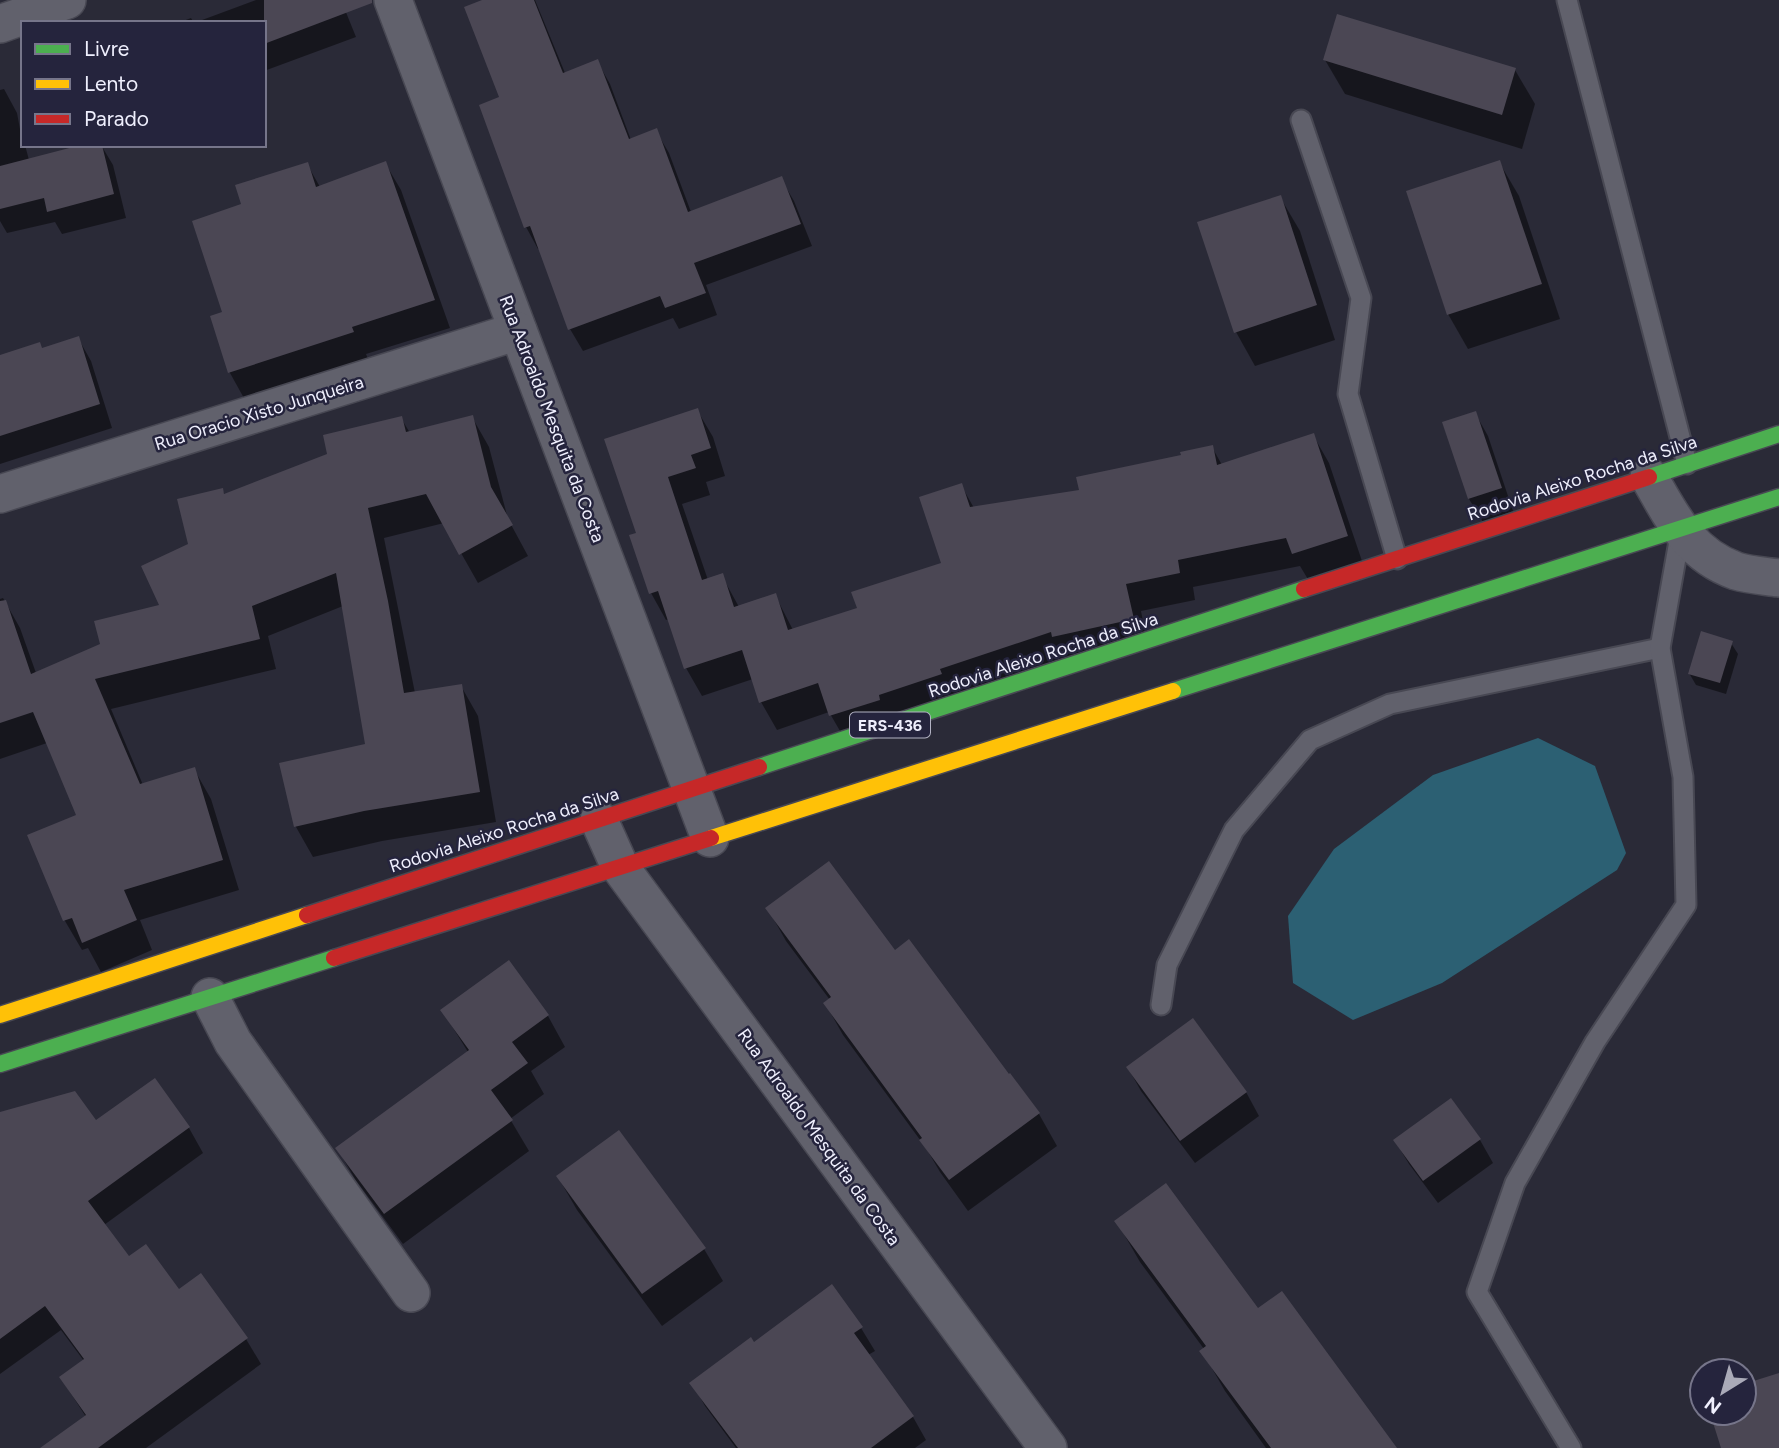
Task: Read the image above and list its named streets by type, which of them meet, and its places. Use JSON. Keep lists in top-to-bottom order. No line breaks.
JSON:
{"streets":{"main road":["Rodovia Aleixo Rocha da Silva","ERS-436"],"street":["Rua Oracio Xisto Junqueira","Rua Adroaldo Mesquita da Costa"]},"crossings":[["Rua Oracio Xisto Junqueira","Rua Adroaldo Mesquita da Costa"],["Rua Adroaldo Mesquita da Costa","Rodovia Aleixo Rocha da Silva"]],"legend":["Livre","Lento","Parado"],"north":"bottom left"}
